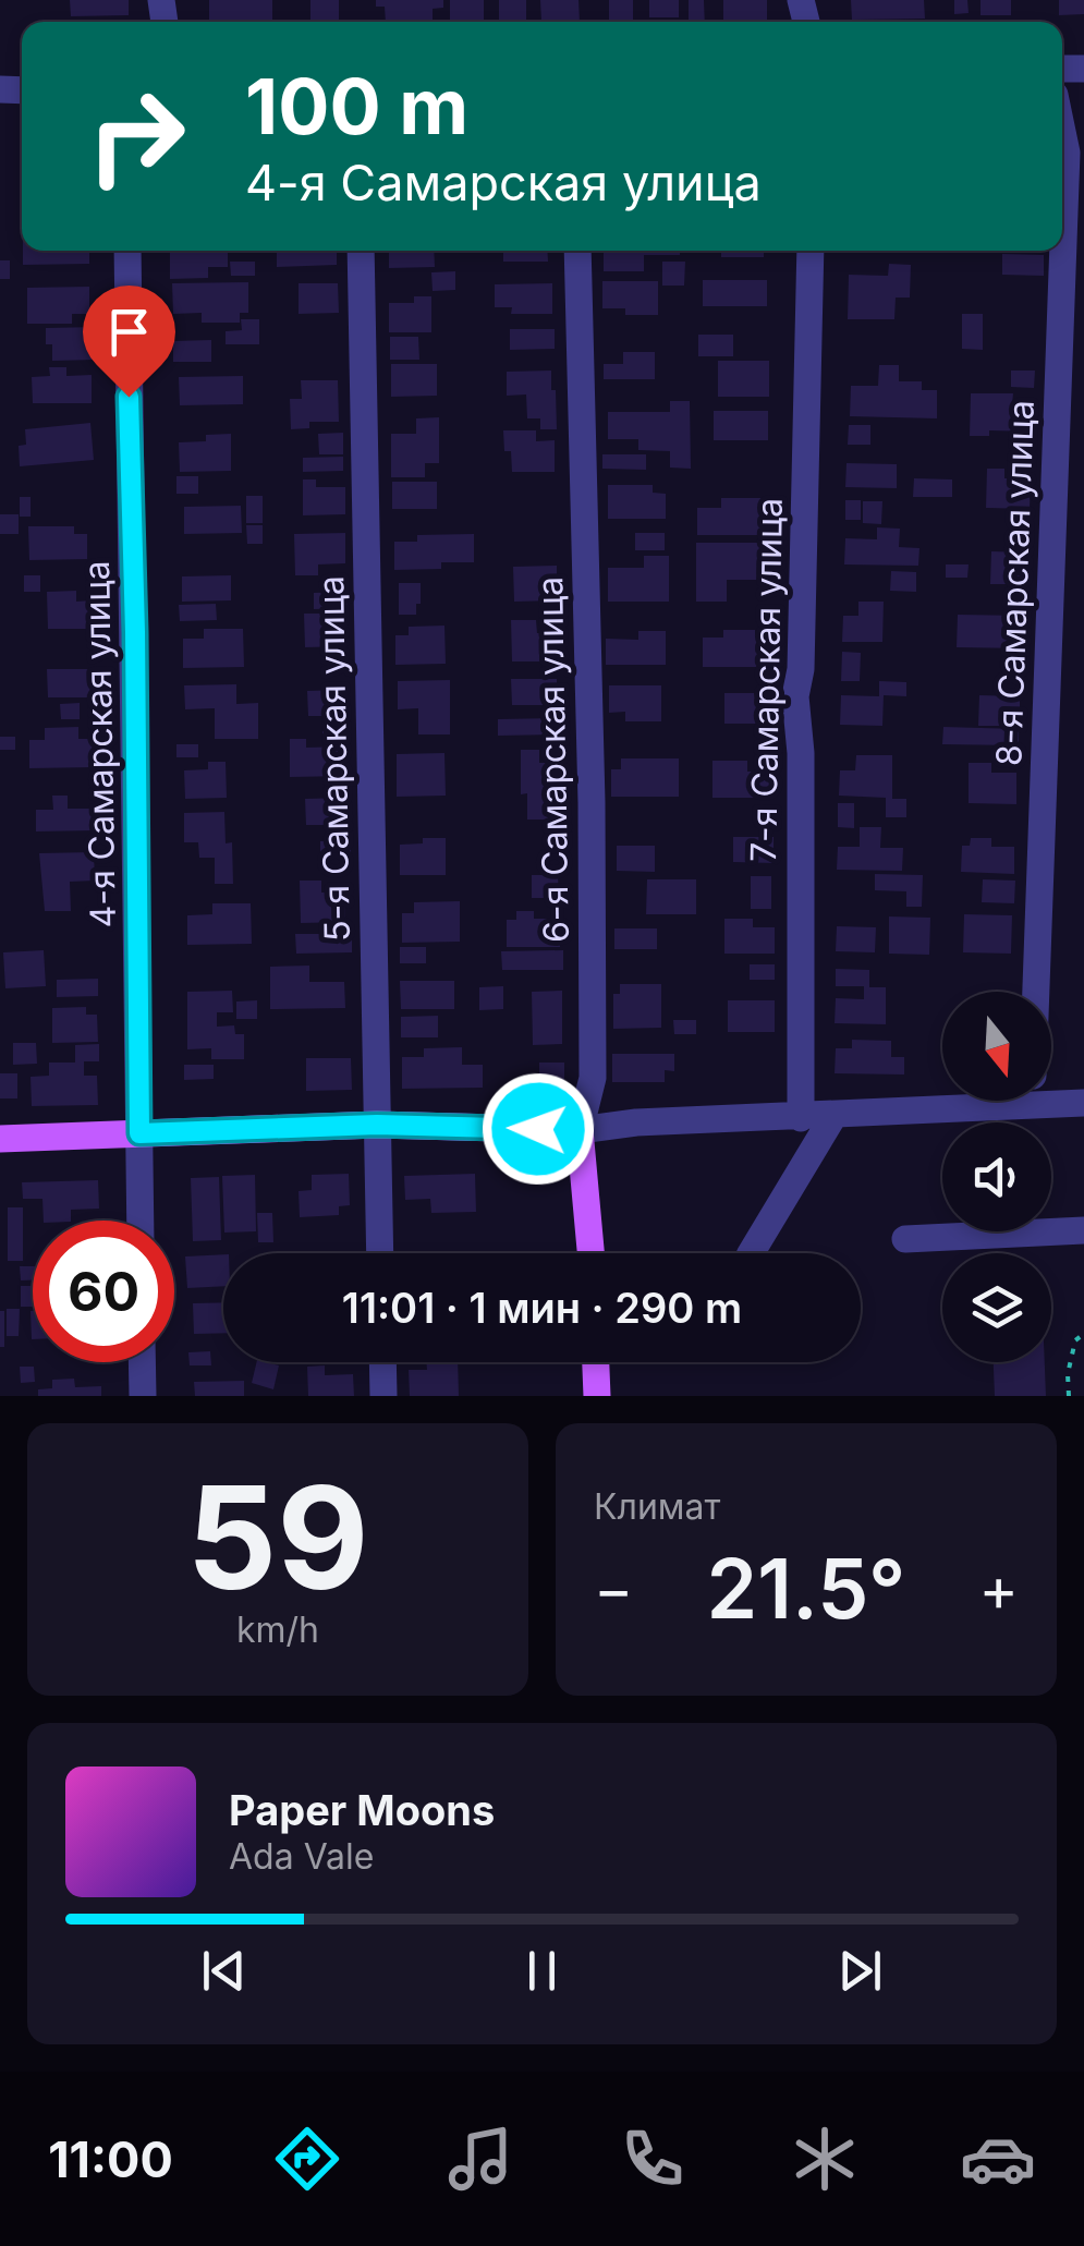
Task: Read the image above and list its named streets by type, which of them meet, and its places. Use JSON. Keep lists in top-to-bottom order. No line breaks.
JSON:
{"streets":{"main road":["6-я Самарская улица"],"street":["8-я Самарская улица","7-я Самарская улица","4-я Самарская улица","5-я Самарская улица"]},"north":"bottom","page":{"turn":["100 m","4-я Самарская улица"],"limit":"60","trip":"11:01 · 1 мин · 290 m","tile":[["59","km/h"],"Климат"],"heat":["−","21.5°","+"],"song":["Paper Moons","Ada Vale"],"tabs":"11:00"}}
